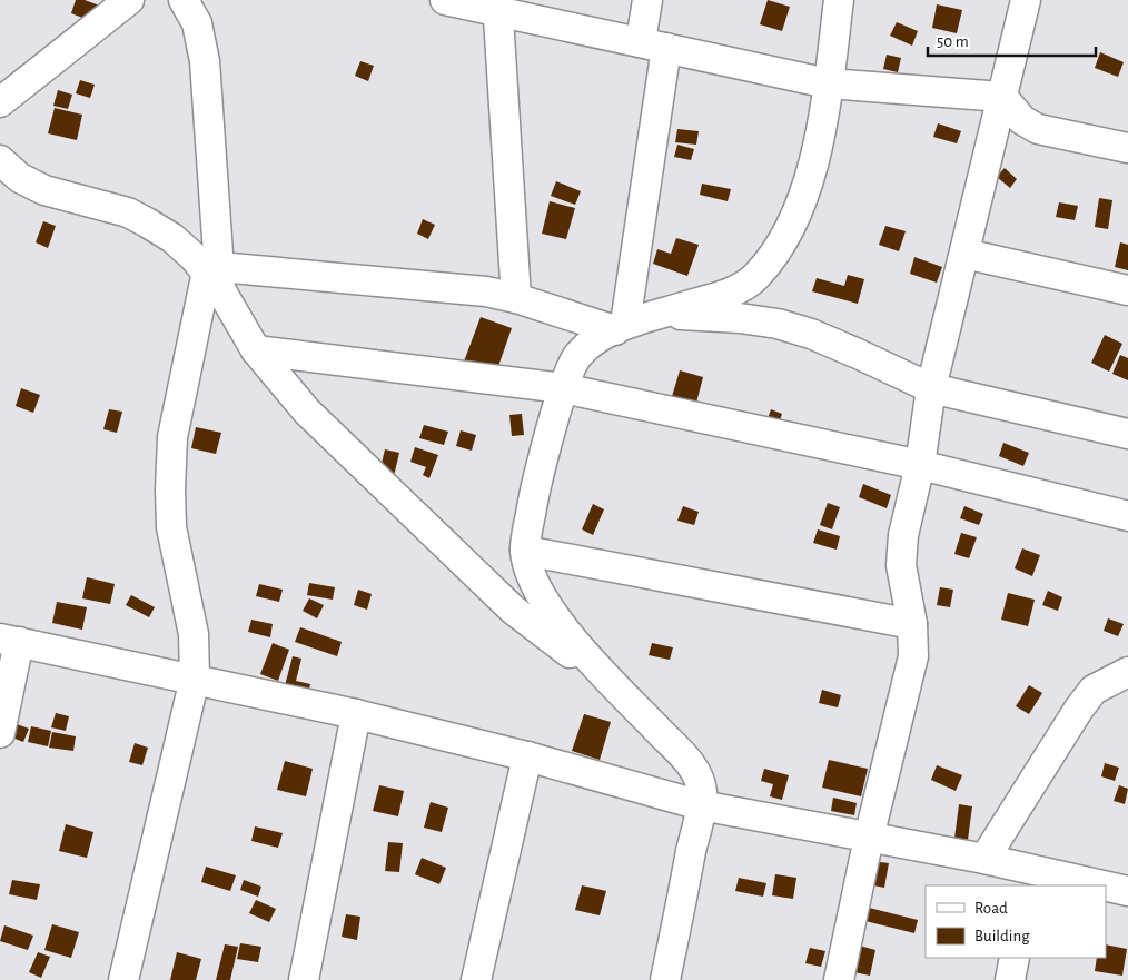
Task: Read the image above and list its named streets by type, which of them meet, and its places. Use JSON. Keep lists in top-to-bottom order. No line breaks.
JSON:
{"legend":["Road","Building"],"scale_bar":"50 m"}
